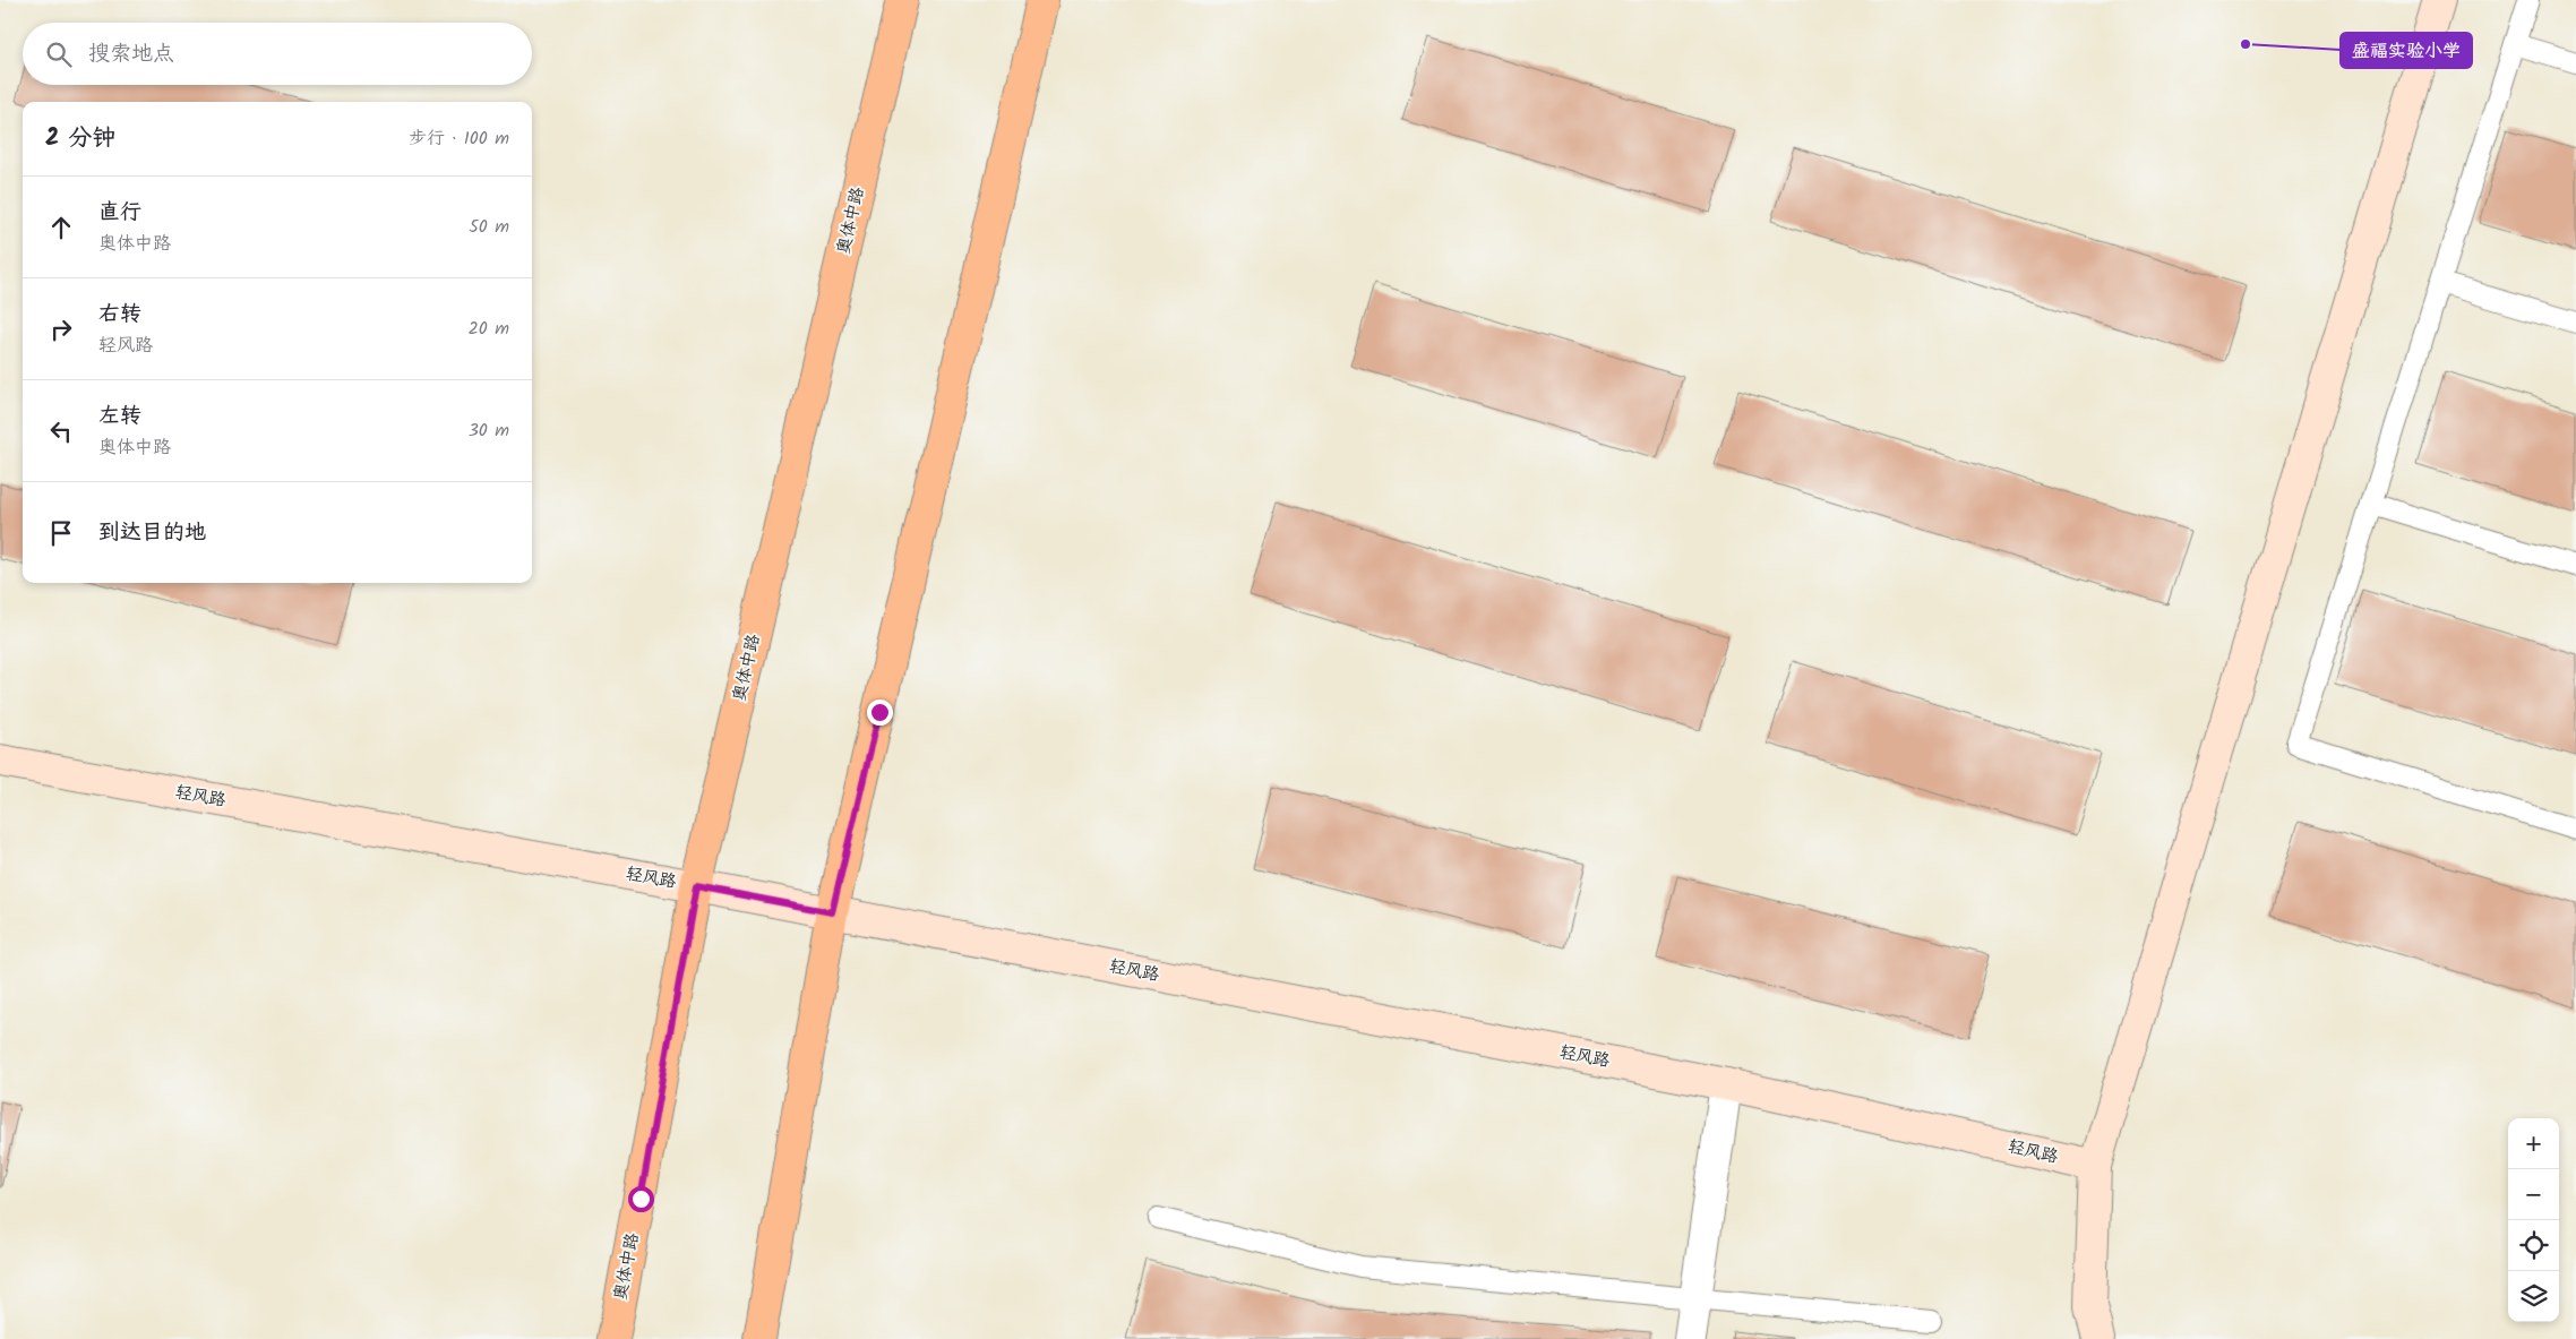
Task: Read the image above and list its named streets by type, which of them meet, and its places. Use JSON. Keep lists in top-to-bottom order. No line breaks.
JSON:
{"streets":{"main road":["奥体中路"],"street":["轻风路"]},"crossings":[["奥体中路","轻风路"]],"places":["盛福实验小学"],"page":{"search":"搜索地点","heading":["2 分钟","步行 · 100 m"],"list":[["直行","奥体中路","50 m"],["右转","轻风路","20 m"],["左转","奥体中路","30 m"],"到达目的地"],"map_buttons":["+","−"]}}
